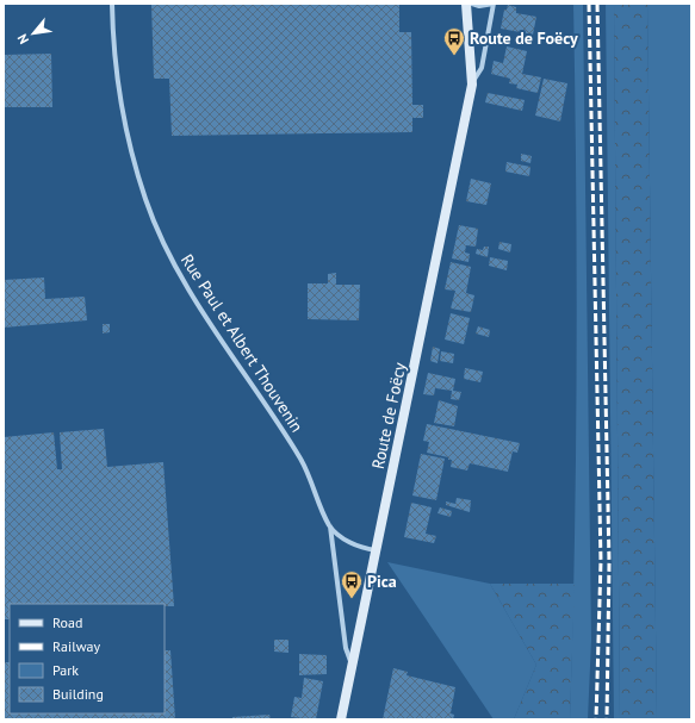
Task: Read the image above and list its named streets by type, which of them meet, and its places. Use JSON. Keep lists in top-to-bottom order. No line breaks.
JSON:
{"streets":{"street":["Rue Paul et Albert Thouvenin","Route de Foëcy"]},"crossings":[["Rue Paul et Albert Thouvenin","Route de Foëcy"]],"places":{"bus stop":["Route de Foëcy","Pica"]},"legend":["Road","Railway","Park","Building"],"north":"bottom left"}
